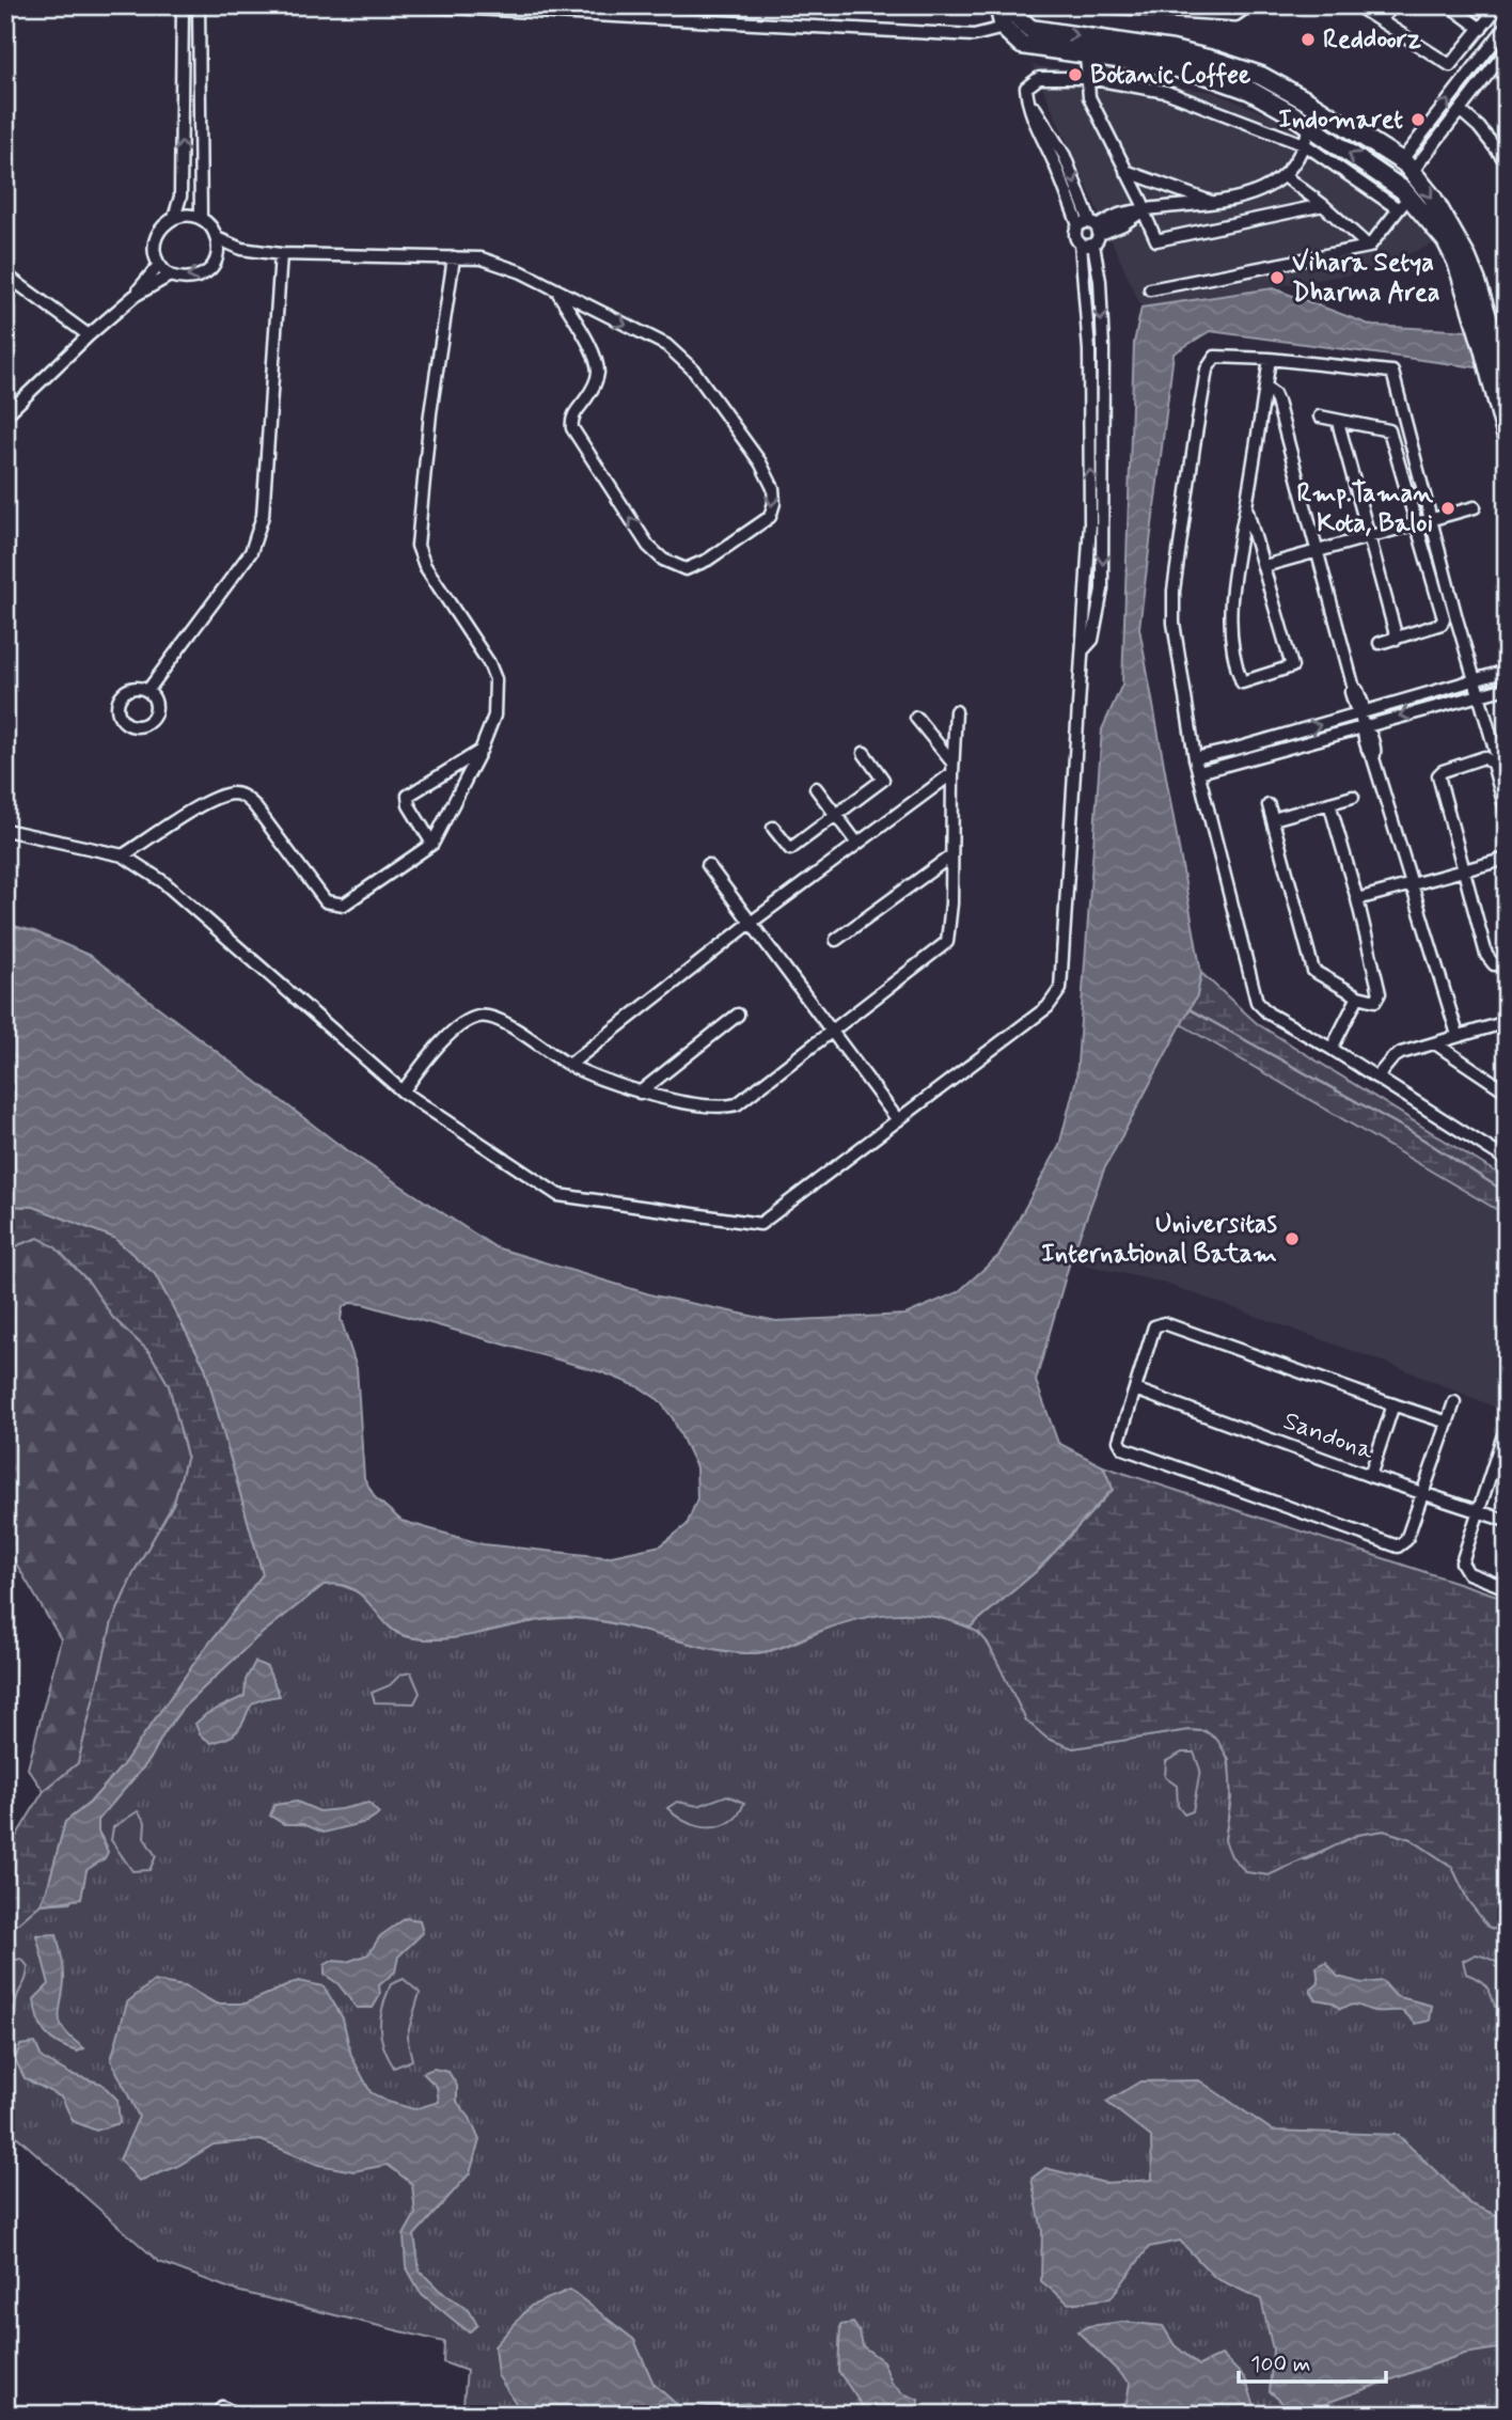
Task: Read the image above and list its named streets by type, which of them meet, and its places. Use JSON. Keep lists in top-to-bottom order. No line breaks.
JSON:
{"streets":{"street":["Sandona"]},"places":["Reddoorz","Botanic Coffee","Indomaret","Vihara Setya Dharma Area","Rmp.Taman Kota, Baloi","Universitas International Batam"],"scale_bar":"100 m"}
